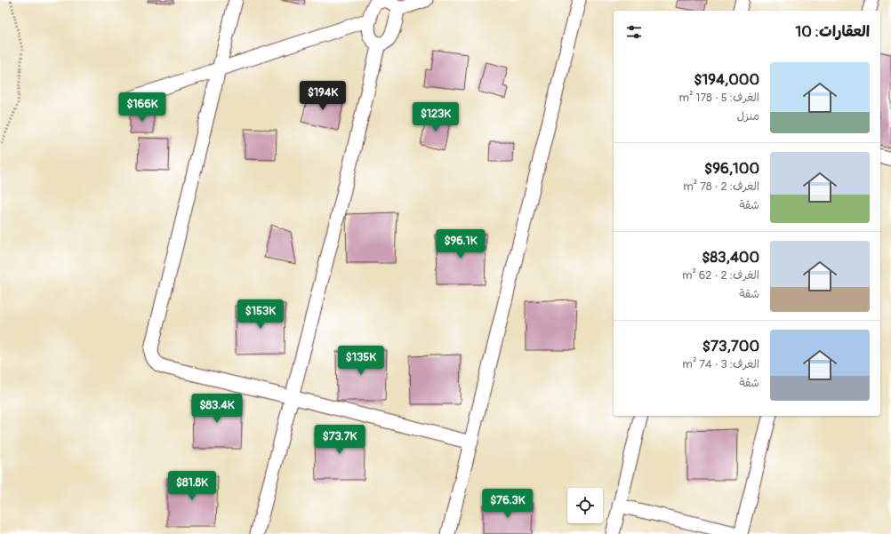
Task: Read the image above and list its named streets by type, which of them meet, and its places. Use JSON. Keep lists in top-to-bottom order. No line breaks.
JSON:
{"page":{"heading":"العقارات: 10","list":[{"name":"$194,000","note":"الغرف: 5 · 178 m² · منزل"},{"name":"$96,100","note":"الغرف: 2 · 78 m² · شقة"},{"name":"$83,400","note":"الغرف: 2 · 62 m² · شقة"},{"name":"$73,700","note":"الغرف: 3 · 74 m² · شقة"}],"price":["$194K","$166K","$123K","$96.1K","$153K","$135K","$83.4K","$73.7K","$81.8K","$76.3K"]}}
